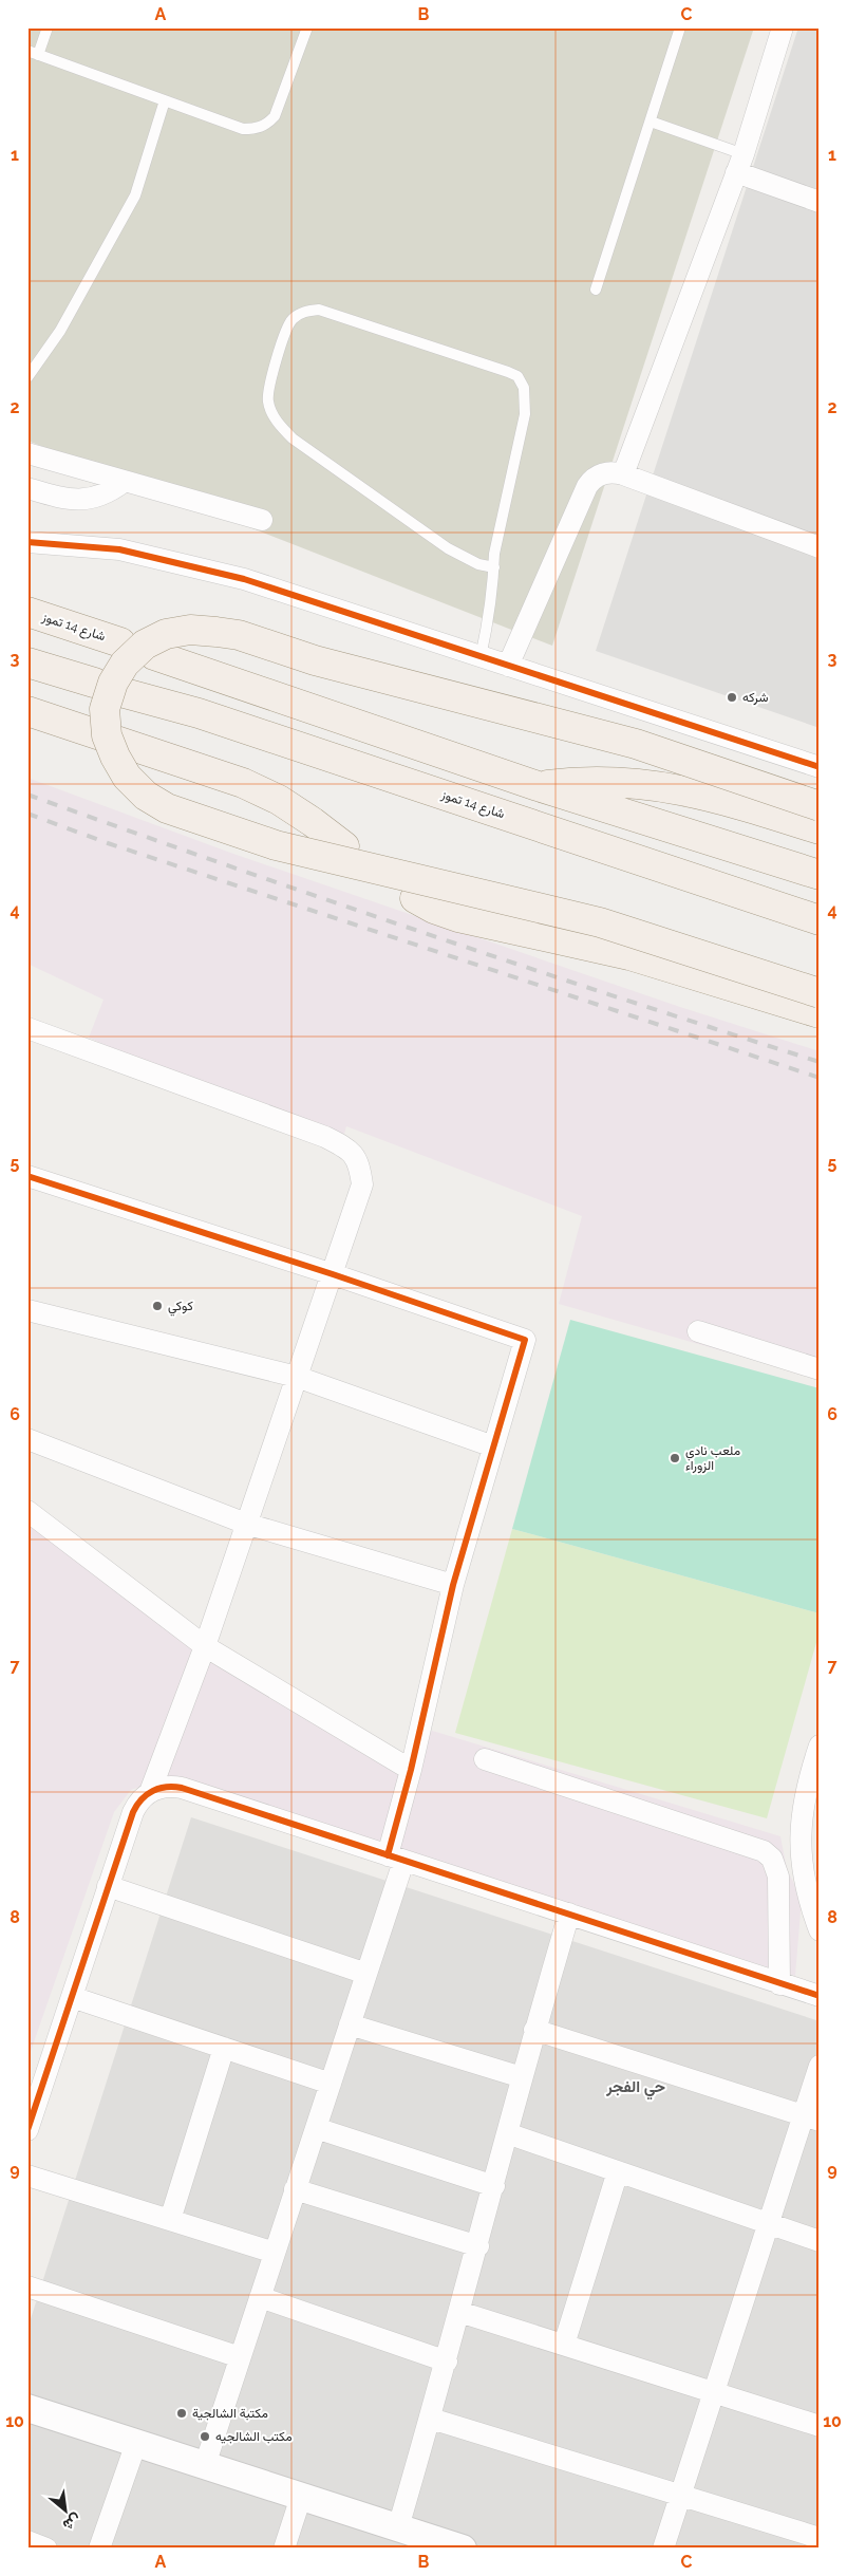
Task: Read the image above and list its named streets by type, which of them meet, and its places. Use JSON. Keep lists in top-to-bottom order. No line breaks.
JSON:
{"streets":{"main road":["شارع 14 تموز"]},"districts":["حي الفجر"],"places":["شركه","كوكي","ملعب نادي الزوراء","مكتبة الشالجية","مكتب الشالجيه"],"north":"bottom right","grid":{"columns":["A","B","C"],"rows":["1","2","3","4","5","6","7","8","9","10"]}}
